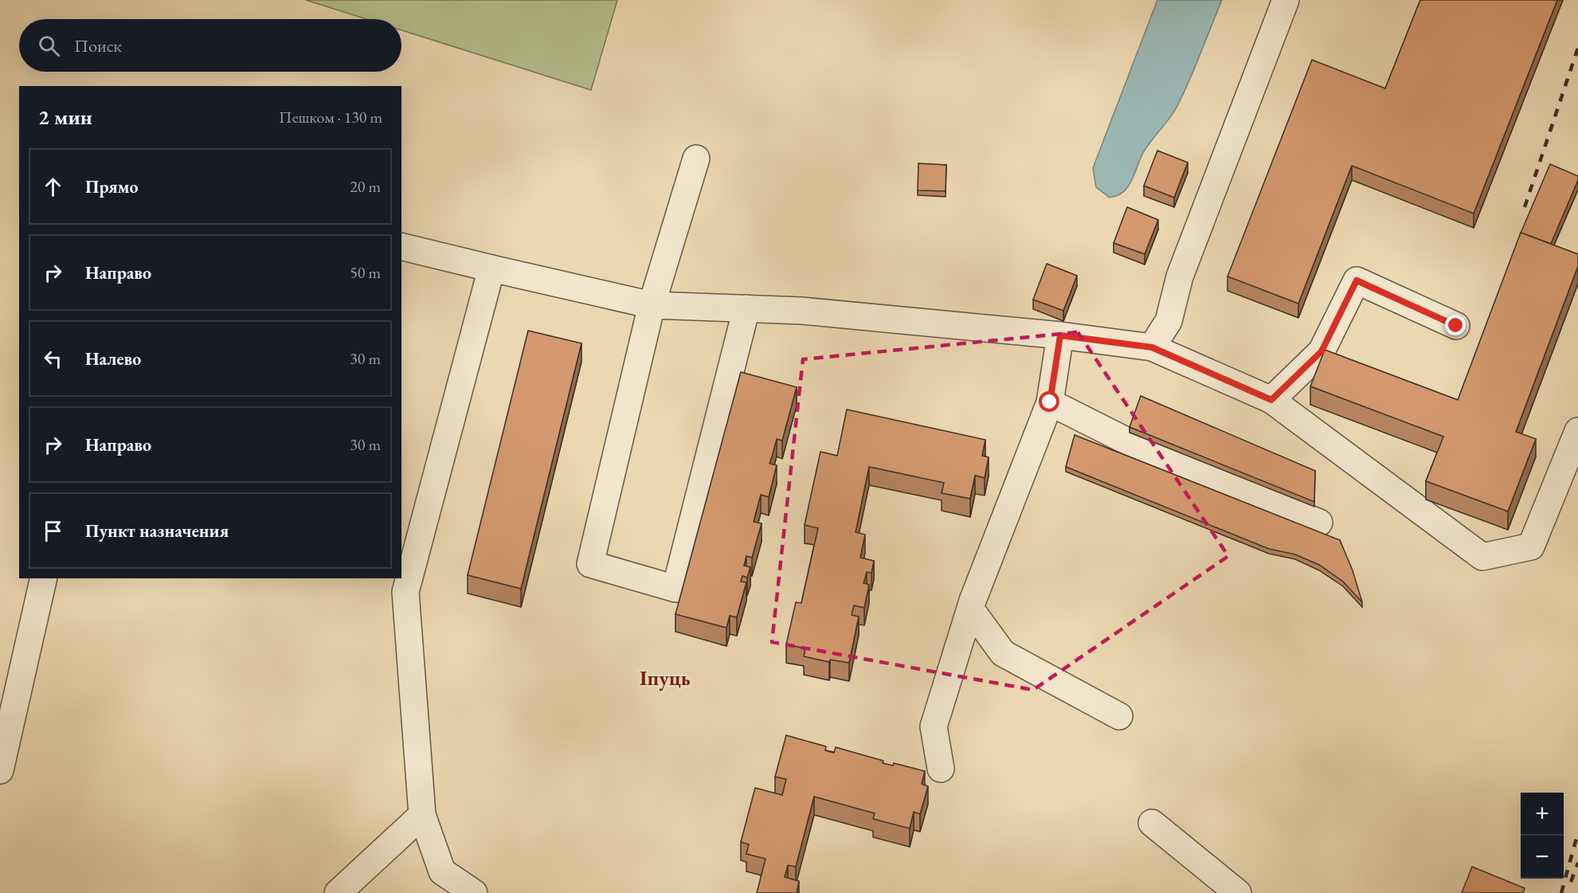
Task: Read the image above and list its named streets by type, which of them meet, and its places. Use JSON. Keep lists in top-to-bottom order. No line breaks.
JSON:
{"districts":["Іпуць"],"page":{"search":"Поиск","heading":["2 мин","Пешком · 130 m"],"list":[["Прямо","20 m"],["Направо","50 m"],["Налево","30 m"],["Направо","30 m"],"Пункт назначения"],"map_buttons":["+","−"]}}
